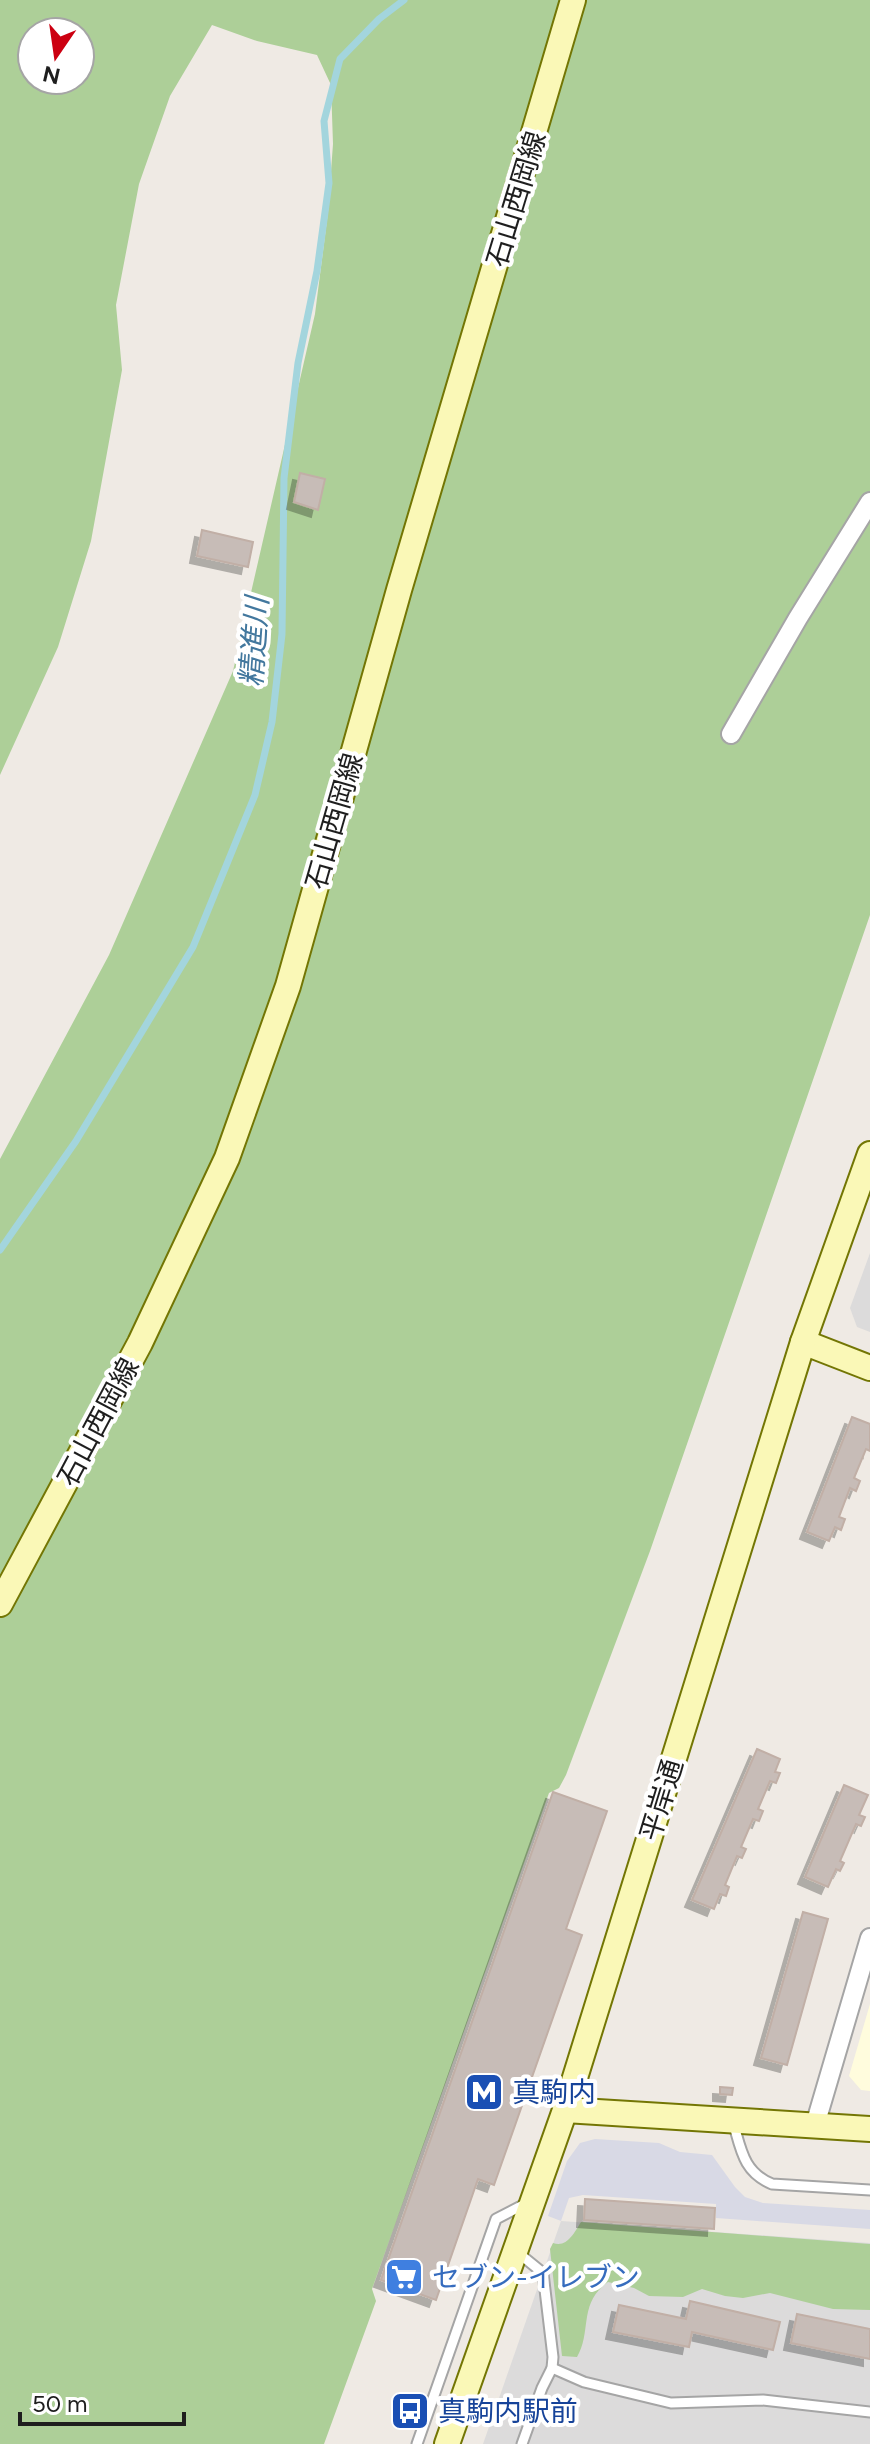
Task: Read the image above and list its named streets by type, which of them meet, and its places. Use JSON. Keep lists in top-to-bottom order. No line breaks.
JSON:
{"streets":{"street":["石山西岡線","平岸通"]},"water":["精進川"],"places":{"metro station":["真駒内"],"supermarket":["セブン-イレブン"],"bus stop":["真駒内駅前"]},"scale_bar":"50 m","north":"bottom"}
